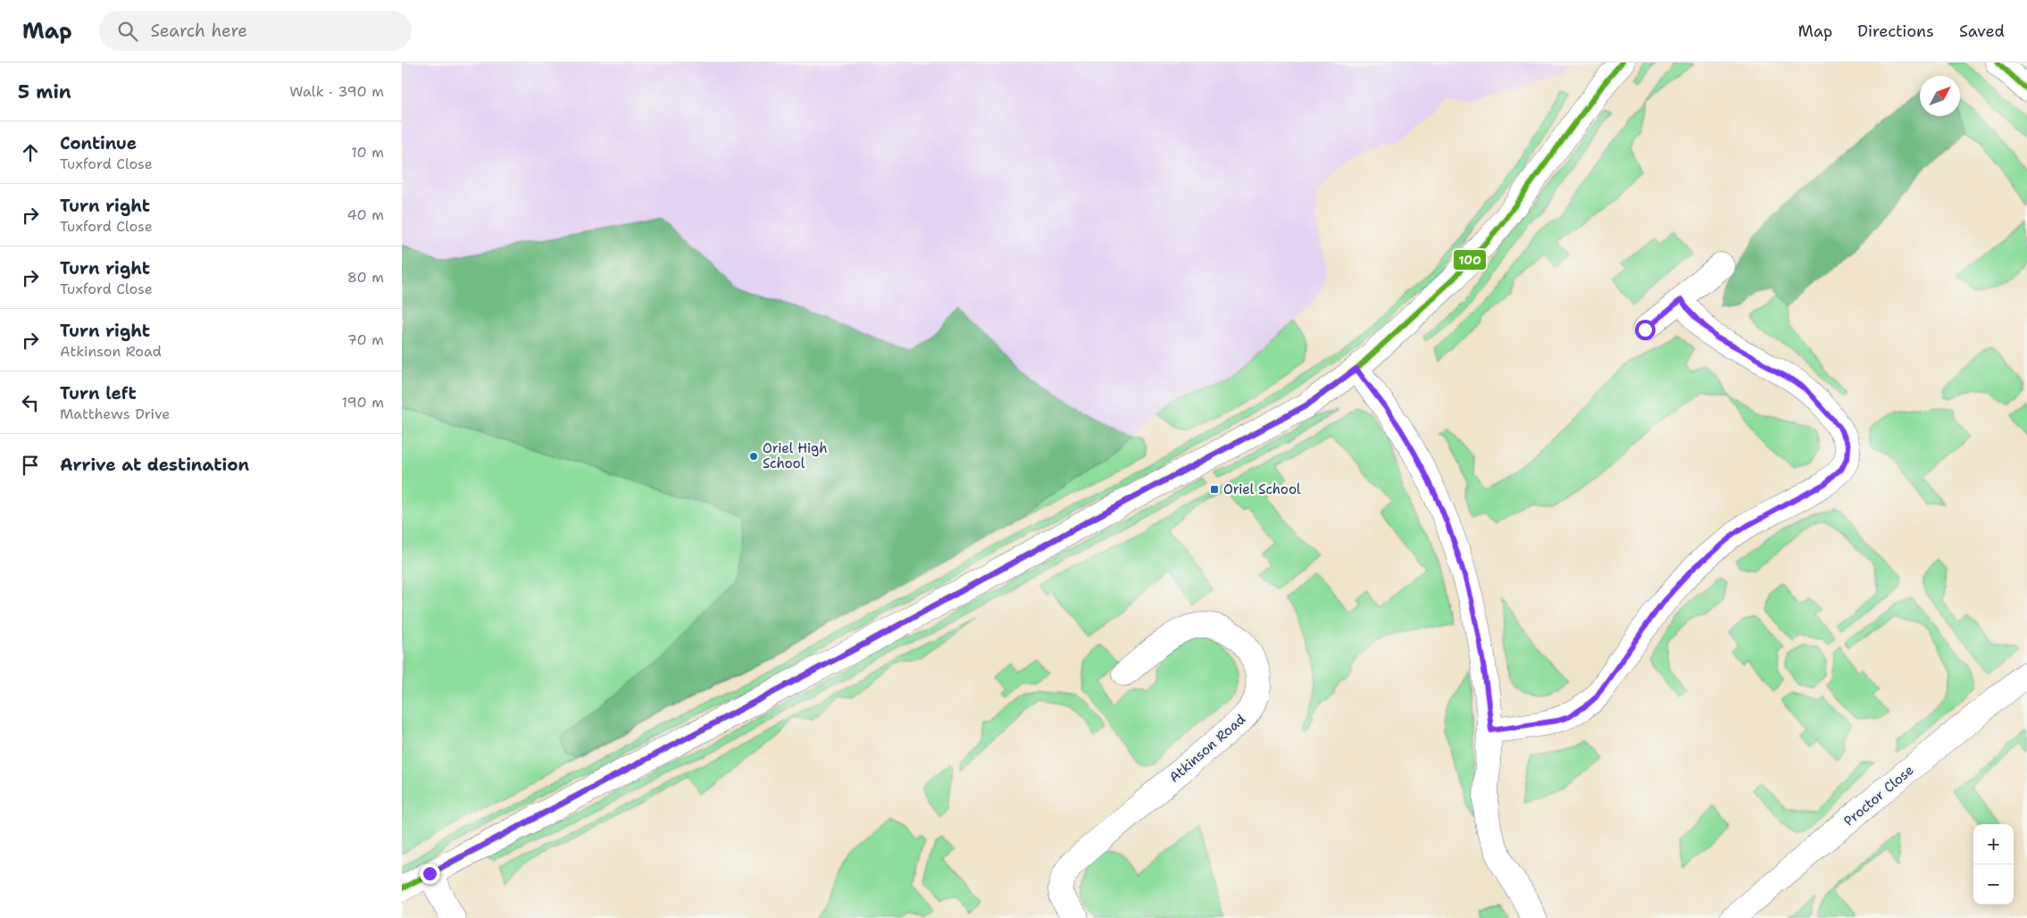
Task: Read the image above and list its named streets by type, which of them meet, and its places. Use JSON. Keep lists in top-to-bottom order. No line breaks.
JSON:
{"streets":{"street":["Atkinson Road","Proctor Close"]},"places":{"other":["Oriel High School"],"transit":["Oriel School"]},"lines":["transit line 100"],"north":"top right","page":{"header":"Map","search":"Search here","nav":["Map","Directions","Saved"],"heading":["5 min","Walk · 390 m"],"list":[["Continue","Tuxford Close","10 m"],["Turn right","Tuxford Close","40 m"],["Turn right","Tuxford Close","80 m"],["Turn right","Atkinson Road","70 m"],["Turn left","Matthews Drive","190 m"],"Arrive at destination"],"map_buttons":["+","−"]}}
